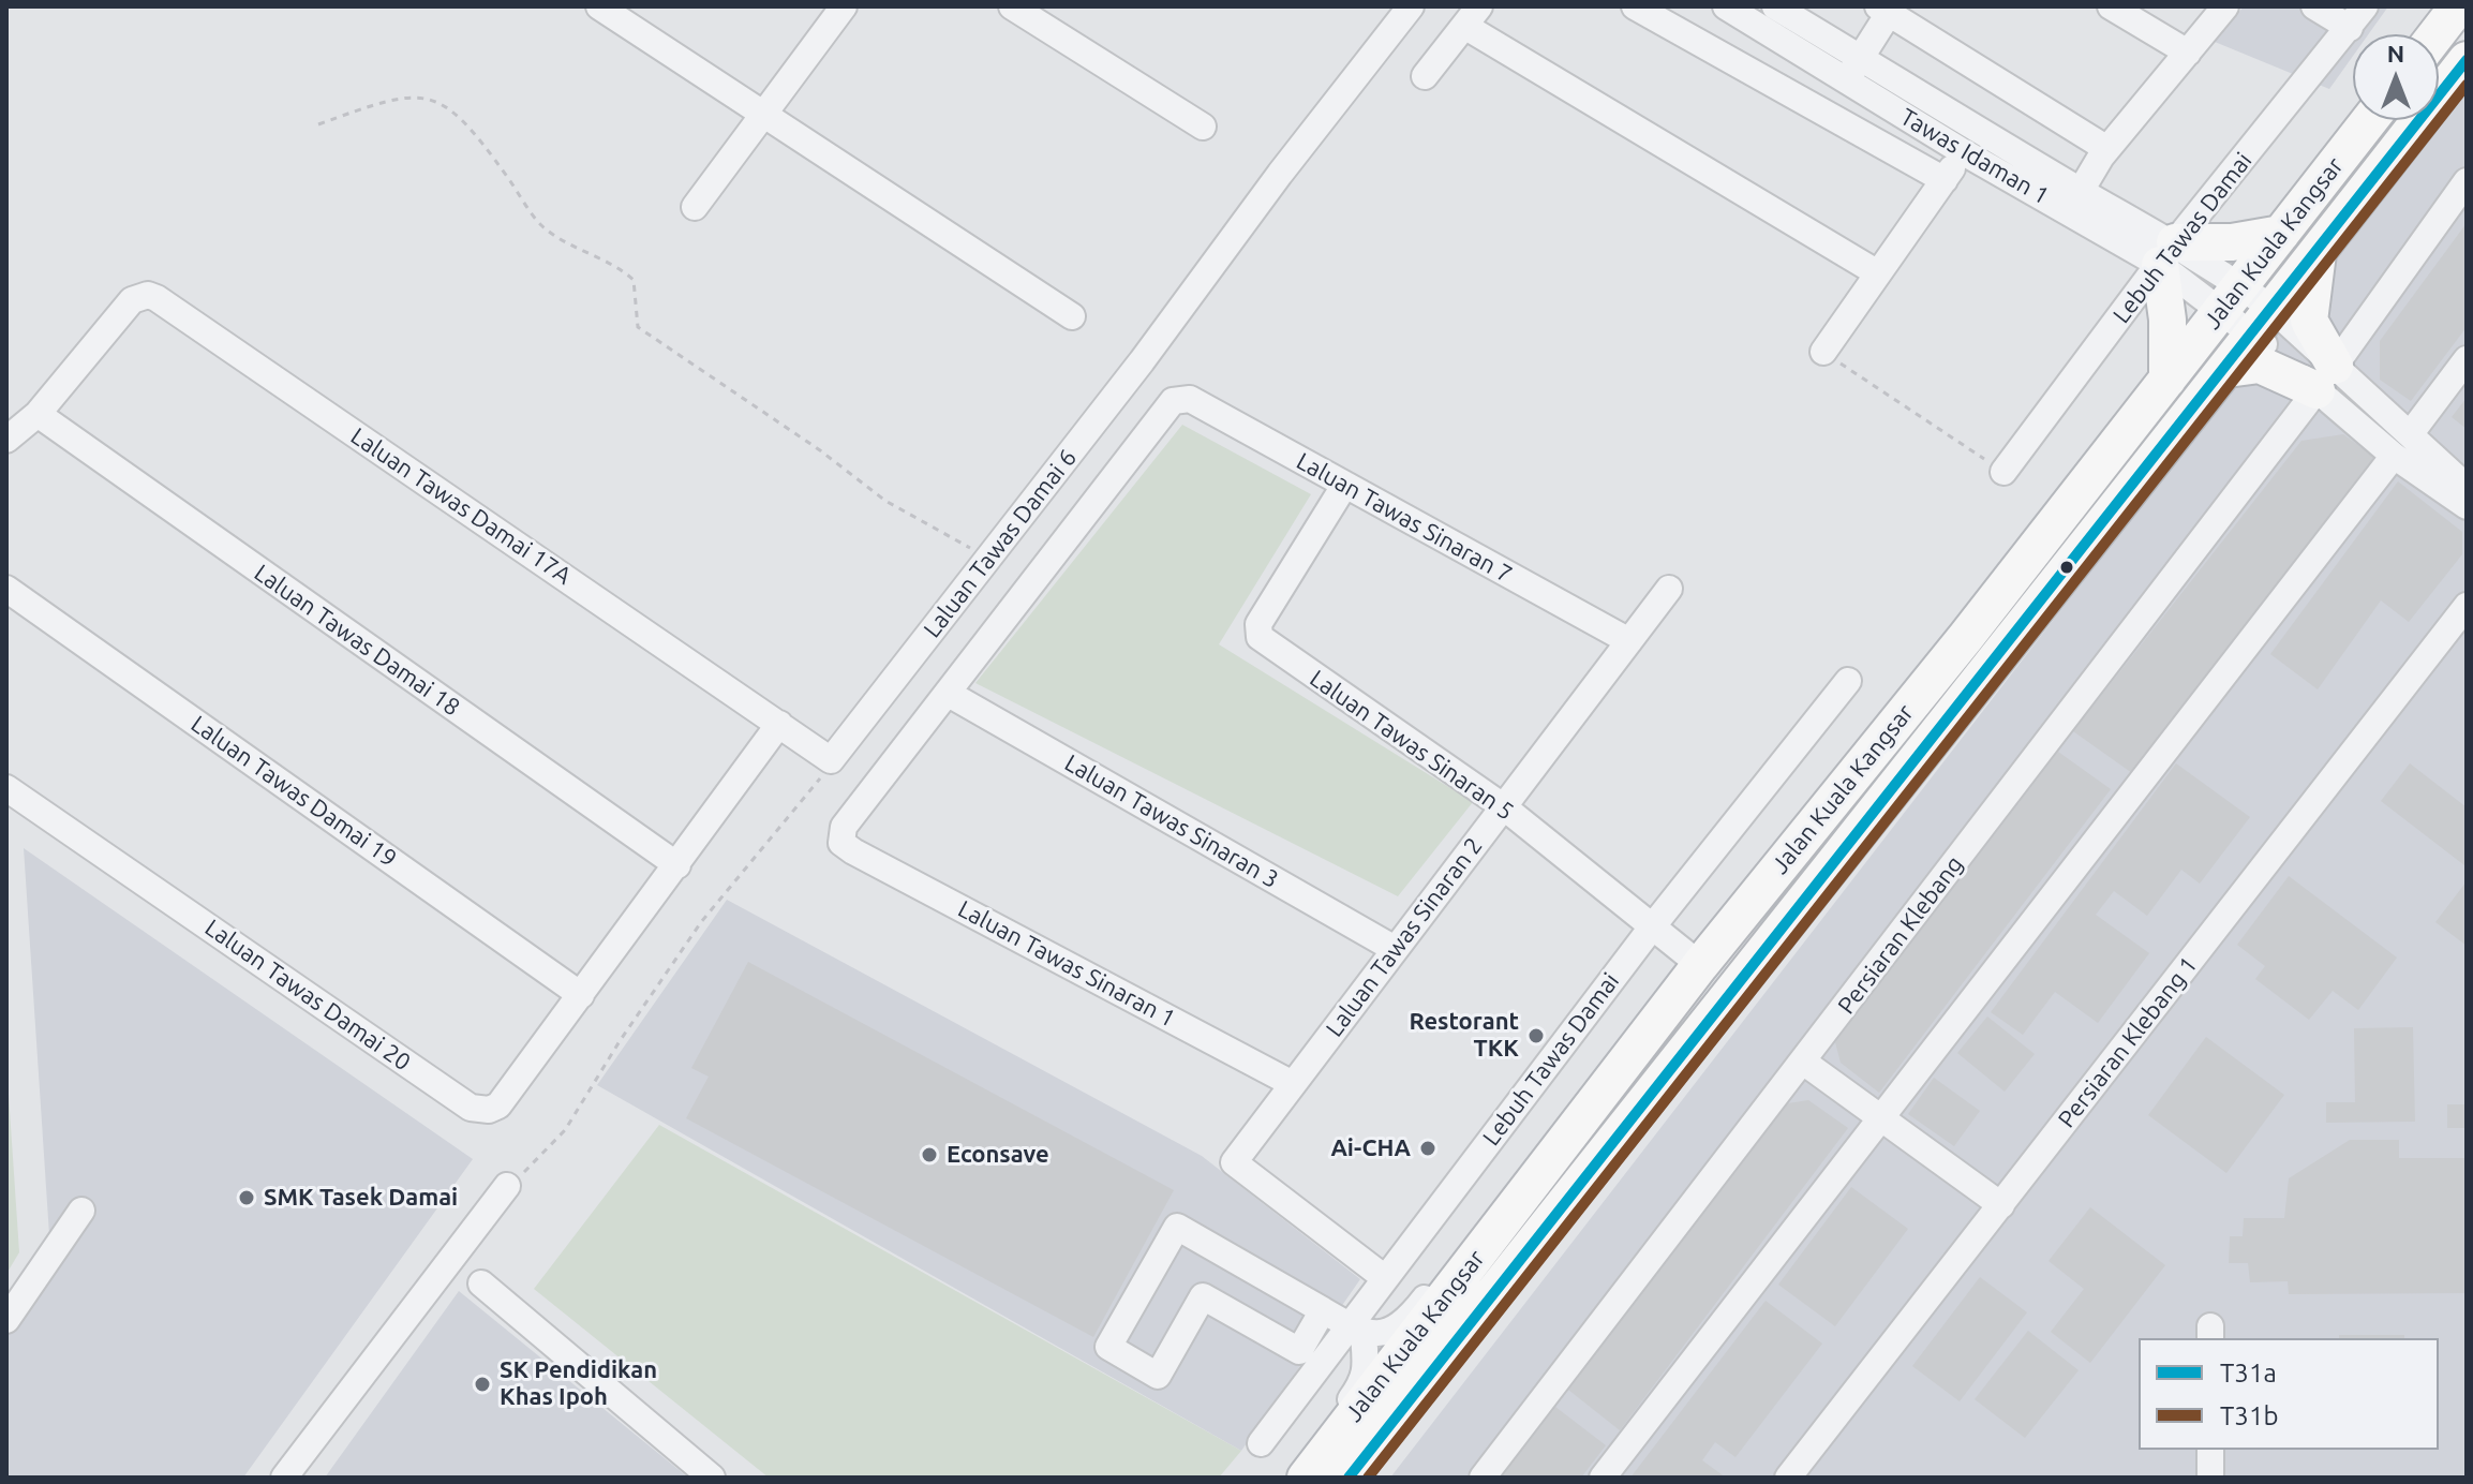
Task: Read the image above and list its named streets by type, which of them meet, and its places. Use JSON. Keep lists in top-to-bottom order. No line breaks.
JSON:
{"streets":{"highway":["Jalan Kuala Kangsar"],"street":["Tawas Idaman 1","Lebuh Tawas Damai","Laluan Tawas Damai 17A","Laluan Tawas Sinaran 7","Laluan Tawas Damai 6","Laluan Tawas Damai 18","Laluan Tawas Sinaran 5","Laluan Tawas Damai 19","Laluan Tawas Sinaran 3","Persiaran Klebang","Laluan Tawas Sinaran 2","Laluan Tawas Sinaran 1","Laluan Tawas Damai 20","Persiaran Klebang 1"]},"crossings":[["Tawas Idaman 1","Lebuh Tawas Damai"],["Tawas Idaman 1","Jalan Kuala Kangsar"],["Tawas Idaman 1","Persiaran Klebang"],["Lebuh Tawas Damai","Laluan Tawas Sinaran 5"],["Lebuh Tawas Damai","Laluan Tawas Sinaran 2"],["Jalan Kuala Kangsar","Laluan Tawas Sinaran 5"],["Laluan Tawas Damai 17A","Laluan Tawas Damai 18"],["Laluan Tawas Sinaran 7","Laluan Tawas Sinaran 5"],["Laluan Tawas Sinaran 7","Laluan Tawas Sinaran 3"],["Laluan Tawas Sinaran 7","Laluan Tawas Sinaran 2"],["Laluan Tawas Sinaran 7","Laluan Tawas Sinaran 1"],["Laluan Tawas Sinaran 5","Laluan Tawas Sinaran 2"],["Laluan Tawas Damai 19","Laluan Tawas Damai 20"],["Laluan Tawas Sinaran 3","Laluan Tawas Sinaran 2"],["Laluan Tawas Sinaran 3","Laluan Tawas Sinaran 1"],["Laluan Tawas Sinaran 2","Laluan Tawas Sinaran 1"]],"places":["Restorant TKK","Ai-CHA","Econsave","SMK Tasek Damai","SK Pendidikan Khas Ipoh"],"lines":["transit line T31a","transit line T31b"],"legend":["T31a","T31b"],"north":"top"}
